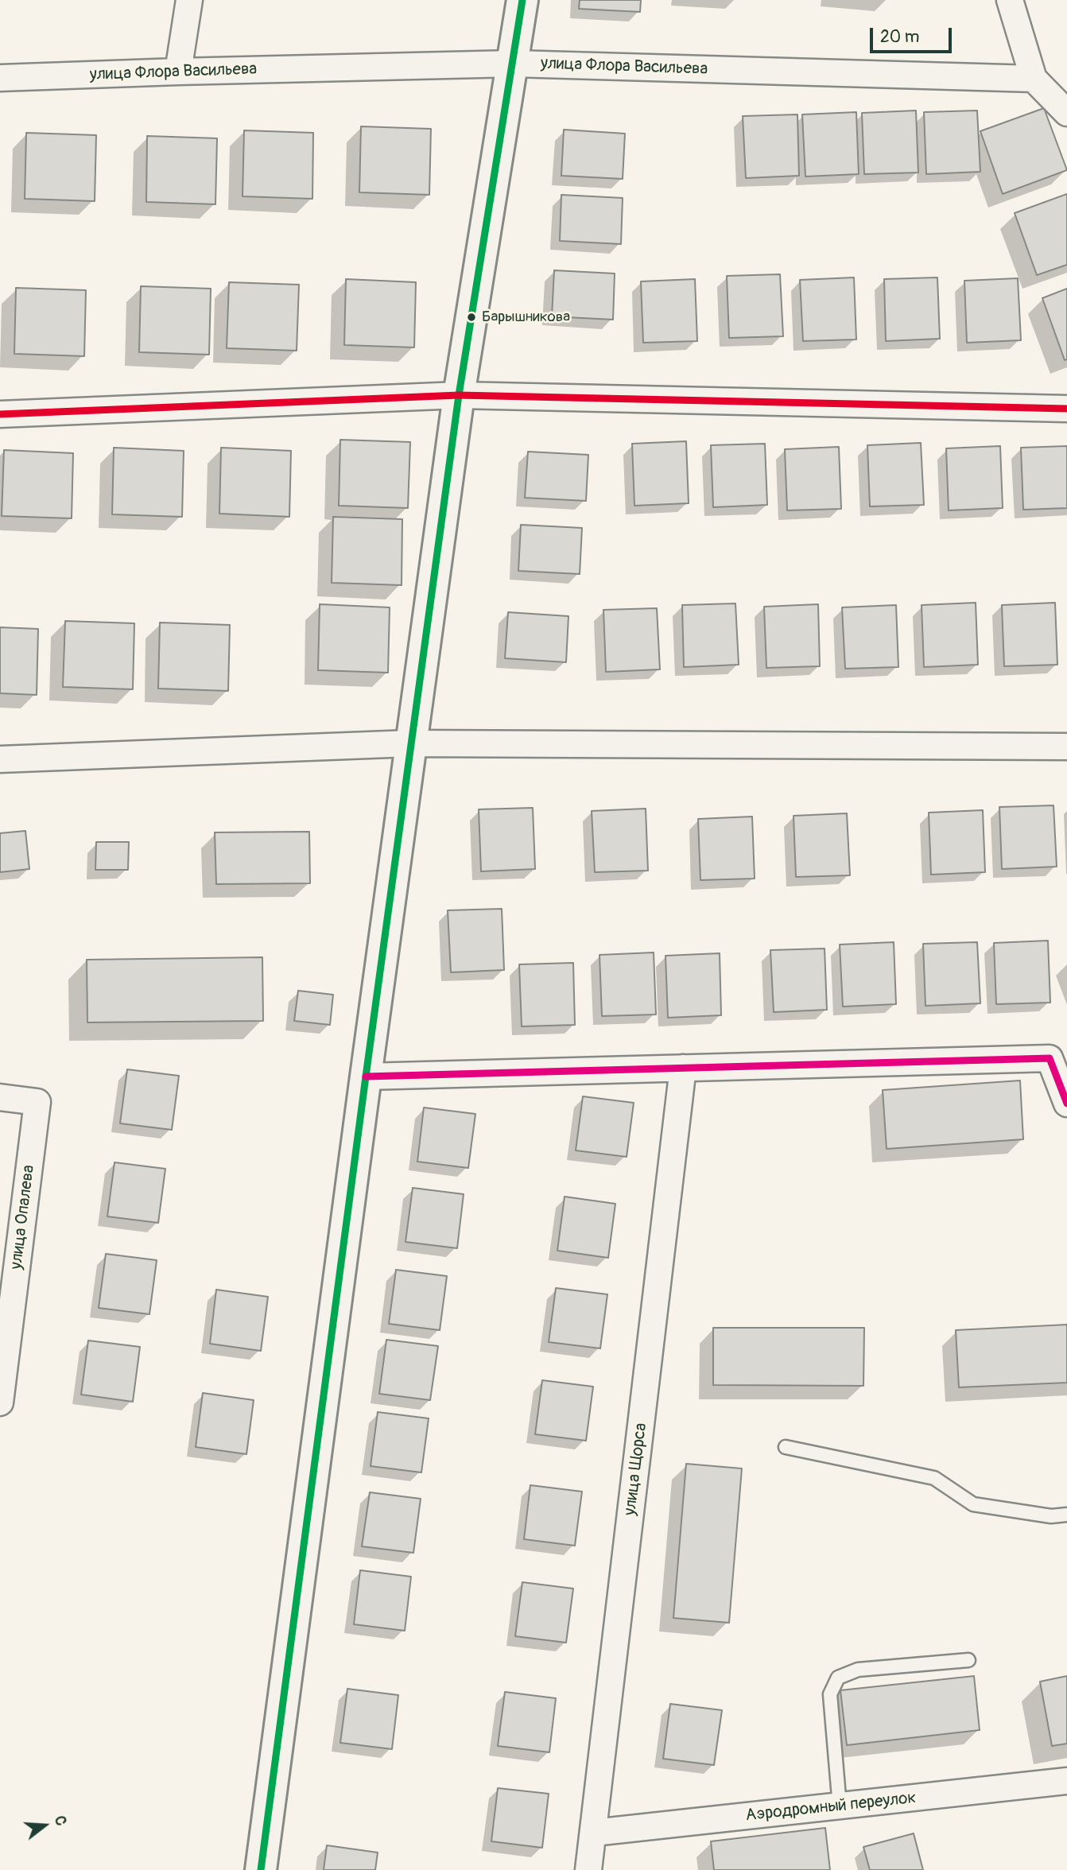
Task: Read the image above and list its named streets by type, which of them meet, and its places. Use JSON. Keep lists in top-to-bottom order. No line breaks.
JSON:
{"streets":{"street":["улица Флора Васильева","улица Опалева","улица Щорса","Аэродромный переулок"]},"crossings":[["улица Щорса","Аэродромный переулок"]],"places":["Барышникова"],"scale_bar":"20 m","north":"right"}
